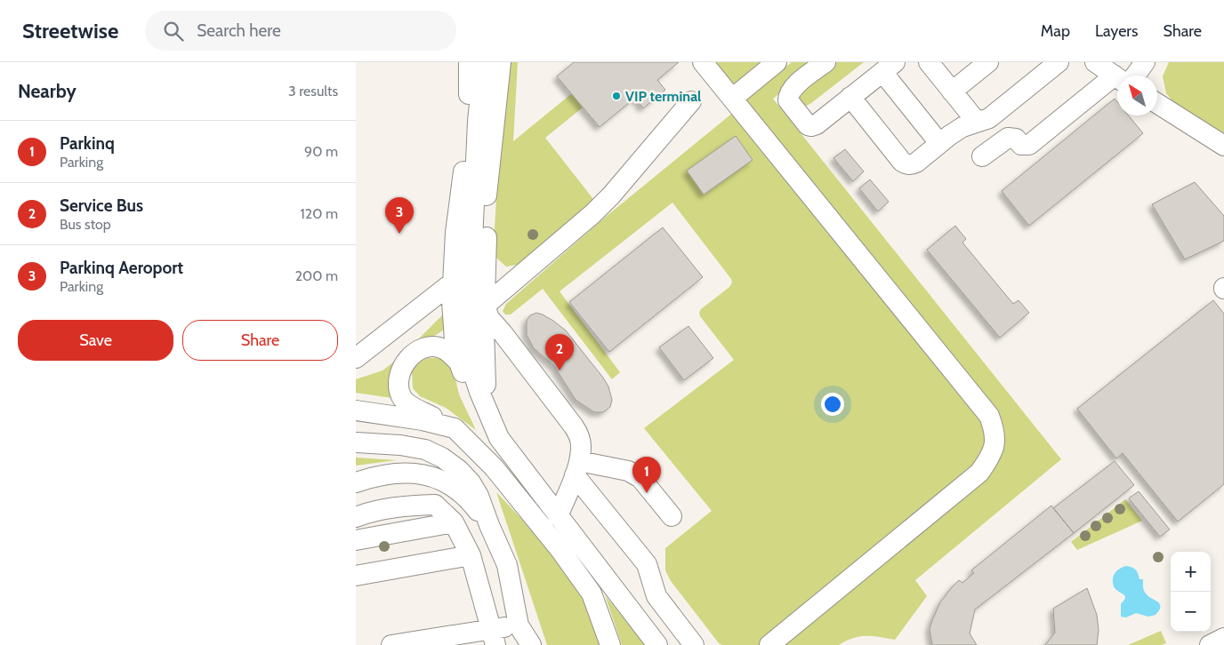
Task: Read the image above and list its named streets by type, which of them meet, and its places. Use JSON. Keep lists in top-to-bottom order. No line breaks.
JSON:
{"places":["VIP terminal"],"north":"top left","page":{"header":"Streetwise","search":"Search here","nav":["Map","Layers","Share"],"heading":["Nearby","3 results"],"list":[{"mark":"1","name":"Parkinq","note":"Parking","value":"90 m"},{"mark":"2","name":"Service Bus","note":"Bus stop","value":"120 m"},{"mark":"3","name":"Parkinq Aeroport","note":"Parking","value":"200 m"}],"pins":["3","2","1"],"buttons":["Save","Share"],"map_buttons":["+","−"]}}
